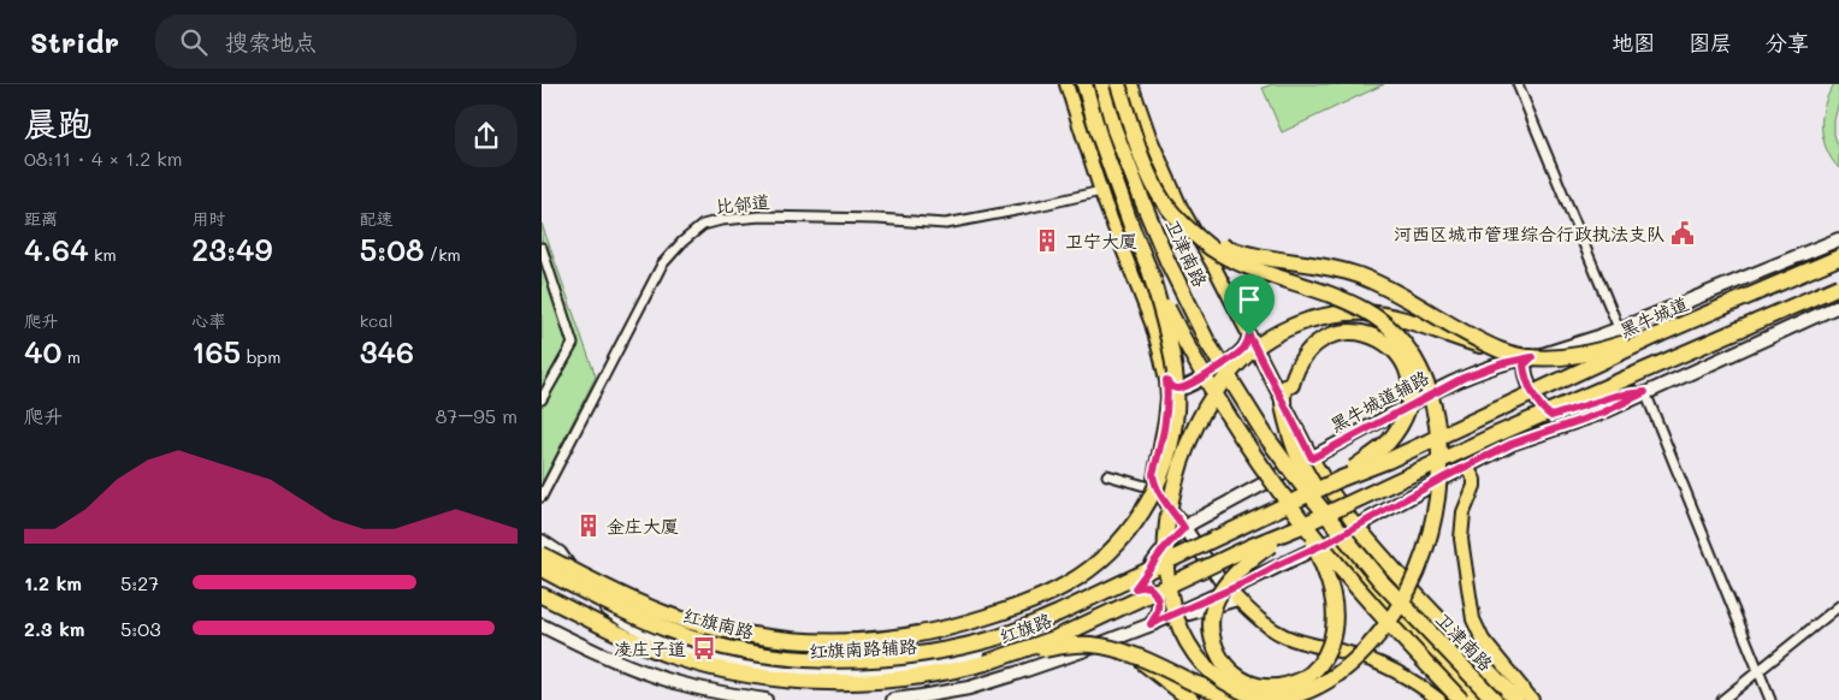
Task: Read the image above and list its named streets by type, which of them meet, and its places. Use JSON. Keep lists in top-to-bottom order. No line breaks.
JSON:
{"streets":{"highway":["卫津南路","黑牛城道","红旗南路","红旗路"],"main road":["黑牛城道辅路","红旗南路辅路"],"street":["比邻道"]},"crossings":[["黑牛城道","红旗路"],["黑牛城道辅路","红旗南路辅路"],["红旗南路","红旗路"]],"places":{"public building":["河西区城市管理综合行政执法支队"],"building":["卫宁大厦","金庄大厦"],"bus stop":["凌庄子道"]},"page":{"header":"Stridr","search":"搜索地点","nav":["地图","图层","分享"],"heading":["晨跑","08:11 · 4 × 1.2 km"],"stats":[["距离","4.64 km"],["用时","23:49"],["配速","5:08 /km"],["爬升","40 m"],["心率","165 bpm"],["kcal","346"]],"chart":["爬升","87–95 m"],"list":[{"name":"1.2 km","note":"5:27"},{"name":"2.3 km","note":"5:03"}]}}
